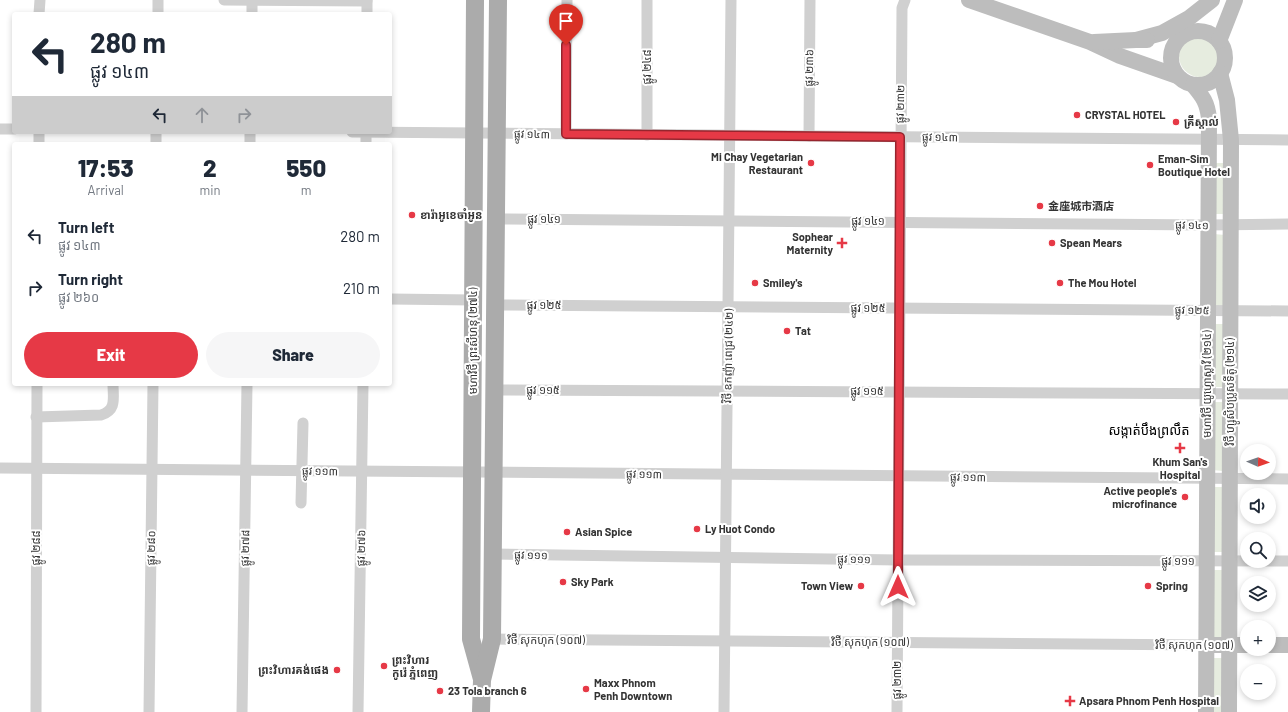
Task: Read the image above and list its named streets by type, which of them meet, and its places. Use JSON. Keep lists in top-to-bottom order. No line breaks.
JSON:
{"streets":{"main road":["មហាវិថី ព្រះសីហនុ (២៧៤)"],"street":["ផ្លូវ ២៤៨","ផ្លូវ ២៣៦","ផ្លូវ ២៣២","ផ្លូវ ១៤៣","ផ្លូវ ១៤១","ផ្លូវ ១២៥","វិថី ឧកញ៉ា ពេជ្រ (២៤២)","មហាវិថី យូហ្គោស្លាវី (២១៤)","ផ្លូវ ១១៥","វិថី ហ្សូសិបប្រូសទីតូ (២១៤)","ផ្លូវ ១១៣","ផ្លូវ ២៨៨","ផ្លូវ ២៨០","ផ្លូវ ២៧៨","ផ្លូវ ២៧៦","ផ្លូវ ១១១","វិថី សុកហុក (១០៧)"]},"crossings":[["ផ្លូវ ២៤៨","ផ្លូវ ១៤៣"],["ផ្លូវ ២៣៦","ផ្លូវ ១៤៣"],["ផ្លូវ ២៣២","ផ្លូវ ១៤៣"],["ផ្លូវ ២៣២","ផ្លូវ ១៤១"],["ផ្លូវ ២៣២","ផ្លូវ ១២៥"],["ផ្លូវ ២៣២","ផ្លូវ ១១៥"],["ផ្លូវ ២៣២","ផ្លូវ ១១៣"],["ផ្លូវ ២៣២","ផ្លូវ ១១១"],["ផ្លូវ ២៣២","វិថី សុកហុក (១០៧)"],["ផ្លូវ ១៤៣","មហាវិថី ព្រះសីហនុ (២៧៤)"],["ផ្លូវ ១៤៣","វិថី ឧកញ៉ា ពេជ្រ (២៤២)"],["ផ្លូវ ១៤៣","មហាវិថី យូហ្គោស្លាវី (២១៤)"],["ផ្លូវ ១៤៣","វិថី ហ្សូសិបប្រូសទីតូ (២១៤)"],["ផ្លូវ ១៤១","មហាវិថី ព្រះសីហនុ (២៧៤)"],["ផ្លូវ ១៤១","វិថី ឧកញ៉ា ពេជ្រ (២៤២)"],["ផ្លូវ ១៤១","មហាវិថី យូហ្គោស្លាវី (២១៤)"],["ផ្លូវ ១៤១","វិថី ហ្សូសិបប្រូសទីតូ (២១៤)"],["ផ្លូវ ១២៥","មហាវិថី ព្រះសីហនុ (២៧៤)"],["ផ្លូវ ១២៥","វិថី ឧកញ៉ា ពេជ្រ (២៤២)"],["ផ្លូវ ១២៥","មហាវិថី យូហ្គោស្លាវី (២១៤)"],["ផ្លូវ ១២៥","វិថី ហ្សូសិបប្រូសទីតូ (២១៤)"],["មហាវិថី ព្រះសីហនុ (២៧៤)","ផ្លូវ ១១៥"],["មហាវិថី ព្រះសីហនុ (២៧៤)","ផ្លូវ ១១៣"],["មហាវិថី ព្រះសីហនុ (២៧៤)","ផ្លូវ ១១១"],["មហាវិថី ព្រះសីហនុ (២៧៤)","វិថី សុកហុក (១០៧)"],["វិថី ឧកញ៉ា ពេជ្រ (២៤២)","ផ្លូវ ១១៥"],["វិថី ឧកញ៉ា ពេជ្រ (២៤២)","ផ្លូវ ១១៣"],["វិថី ឧកញ៉ា ពេជ្រ (២៤២)","ផ្លូវ ១១១"],["វិថី ឧកញ៉ា ពេជ្រ (២៤២)","វិថី សុកហុក (១០៧)"],["មហាវិថី យូហ្គោស្លាវី (២១៤)","ផ្លូវ ១១៥"],["មហាវិថី យូហ្គោស្លាវី (២១៤)","វិថី ហ្សូសិបប្រូសទីតូ (២១៤)"],["មហាវិថី យូហ្គោស្លាវី (២១៤)","ផ្លូវ ១១៣"],["មហាវិថី យូហ្គោស្លាវី (២១៤)","ផ្លូវ ១១១"],["មហាវិថី យូហ្គោស្លាវី (២១៤)","វិថី សុកហុក (១០៧)"],["ផ្លូវ ១១៥","វិថី ហ្សូសិបប្រូសទីតូ (២១៤)"],["វិថី ហ្សូសិបប្រូសទីតូ (២១៤)","ផ្លូវ ១១៣"],["វិថី ហ្សូសិបប្រូសទីតូ (២១៤)","ផ្លូវ ១១១"],["វិថី ហ្សូសិបប្រូសទីតូ (២១៤)","វិថី សុកហុក (១០៧)"],["ផ្លូវ ១១៣","ផ្លូវ ២៨៨"],["ផ្លូវ ១១៣","ផ្លូវ ២៨០"],["ផ្លូវ ១១៣","ផ្លូវ ២៧៨"],["ផ្លូវ ១១៣","ផ្លូវ ២៧៦"]],"districts":["សង្កាត់បឹងព្រលឹត"],"places":{"other":["CRYSTAL HOTEL","គ្រីស្តាល់","Mi Chay Vegetarian Restaurant","Eman-Sim Boutique Hotel","金座城市酒店","ខារ៉ាអូខេចាំអូន","Spean Mears","Smiley's","The Mou Hotel","Tat","Active people's microfinance","Ly Huot Condo","Asian Spice","Sky Park","Town View","Spring","ព្រះវិហារ កូរ៉េ ភ្នំពេញ","ព្រះវិហារគង់ផេង","Maxx Phnom Penh Downtown","23 Tola branch 6"],"health":["Sophear Maternity","Khum San's Hospital","Apsara Phnom Penh Hospital"]},"north":"right","page":{"turn":["280 m","ផ្លូវ ១៤៣"],"eta":["17:53","Arrival","2","min","550","m"],"list":[{"name":"Turn left","note":"ផ្លូវ ១៤៣","value":"280 m"},{"name":"Turn right","note":"ផ្លូវ ២៦០","value":"210 m"}],"buttons":["Exit","Share"],"map_buttons":["+","−"]}}
